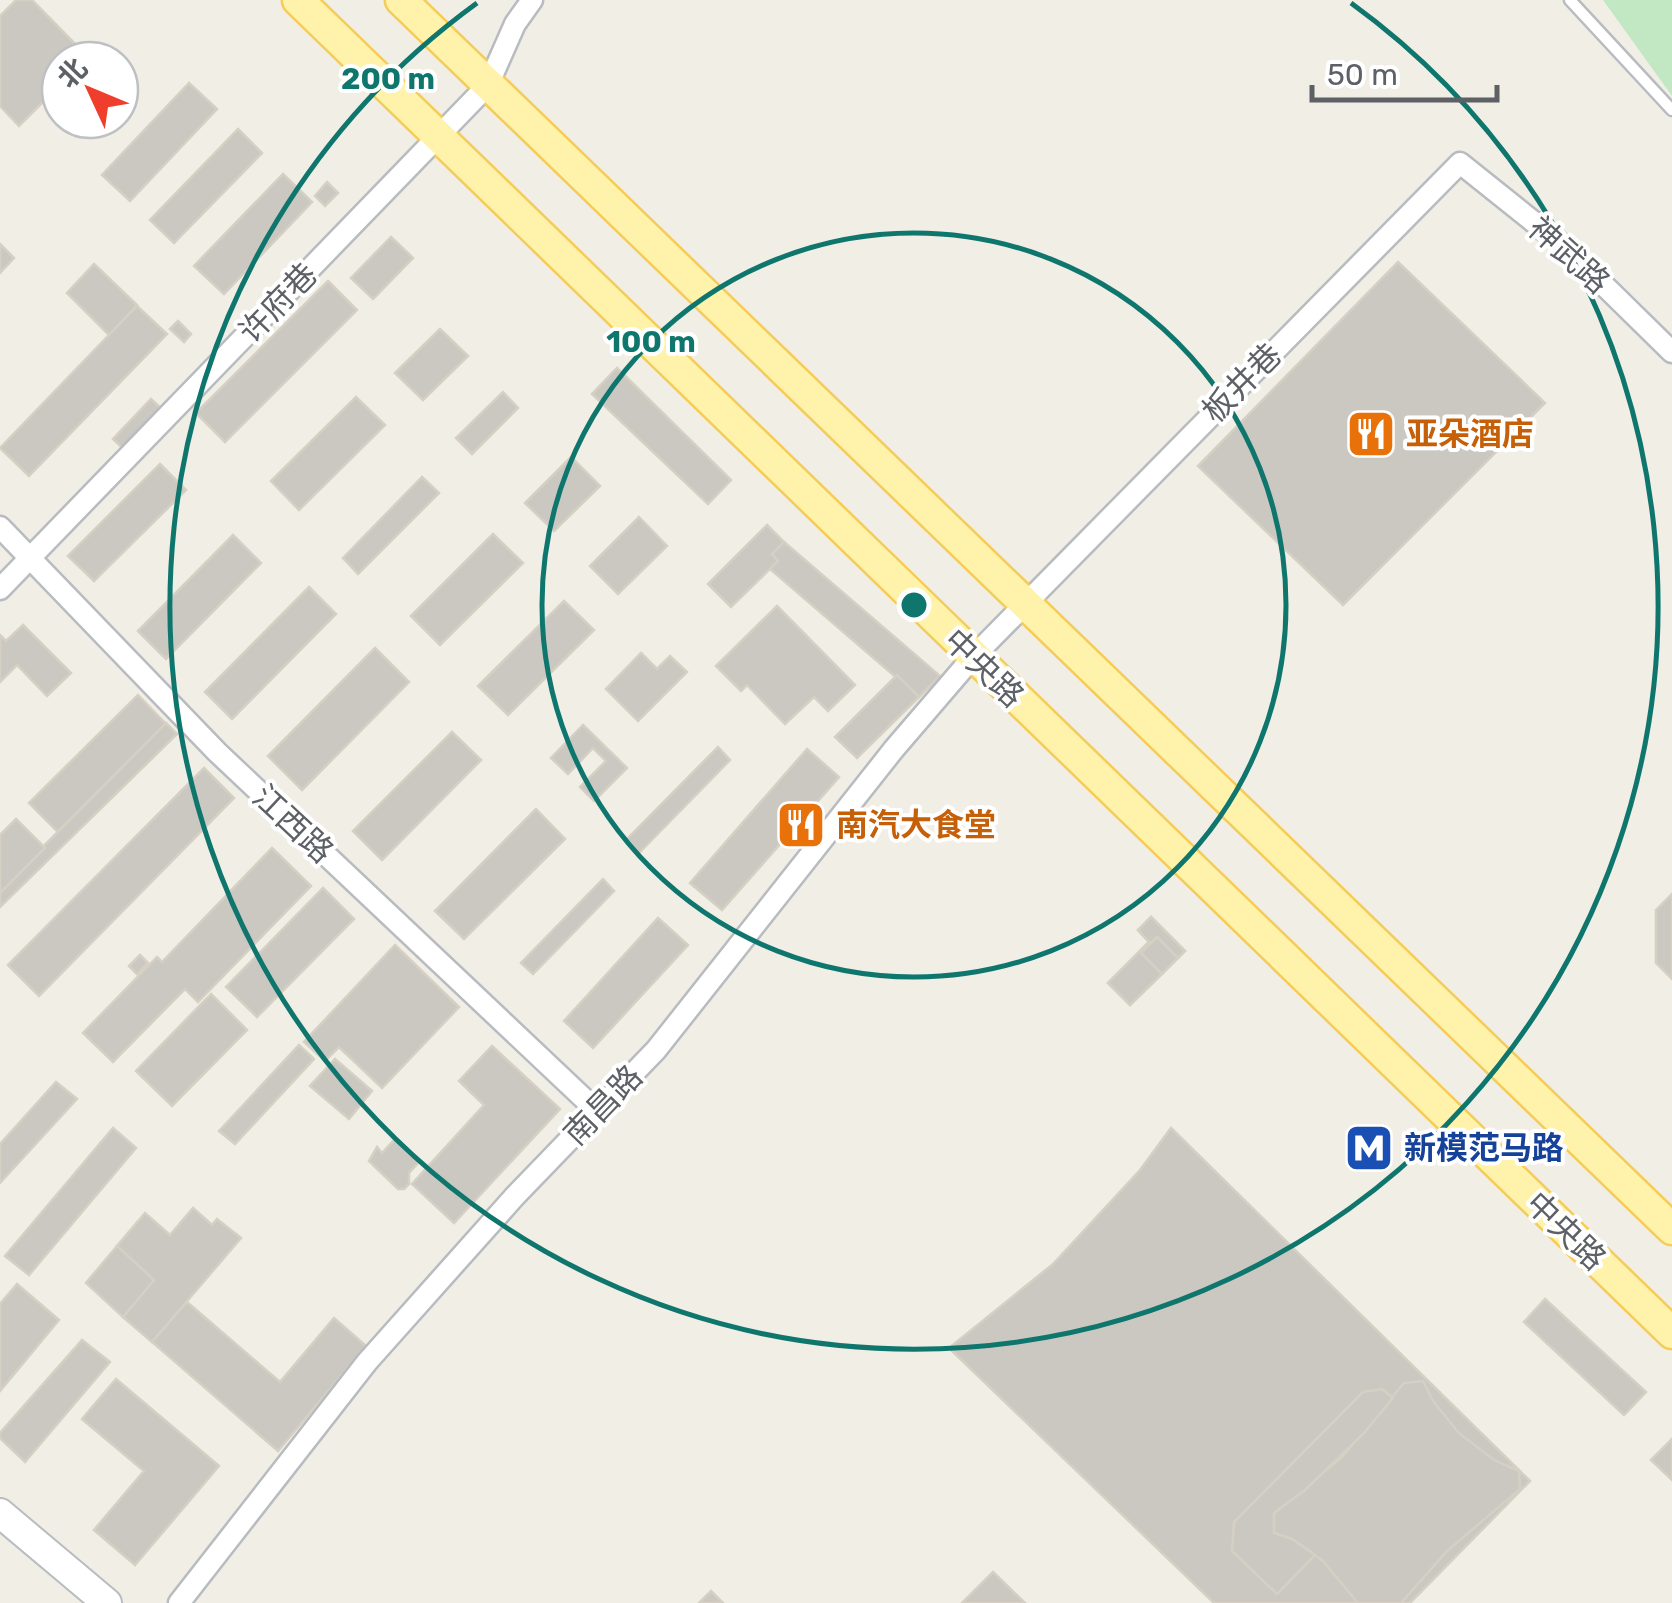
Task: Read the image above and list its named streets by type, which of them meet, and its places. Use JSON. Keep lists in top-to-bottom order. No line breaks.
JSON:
{"streets":{"main road":["中央路"],"street":["神武路","许府巷","板井巷","江西路","南昌路"]},"crossings":[["神武路","板井巷"],["许府巷","中央路"],["许府巷","江西路"],["板井巷","南昌路"],["中央路","南昌路"],["江西路","南昌路"]],"places":{"restaurant":["亚朵酒店","南汽大食堂"],"metro station":["新模范马路"]},"scale_bar":"50 m","north":"top left","rings":["200 m","100 m"]}
